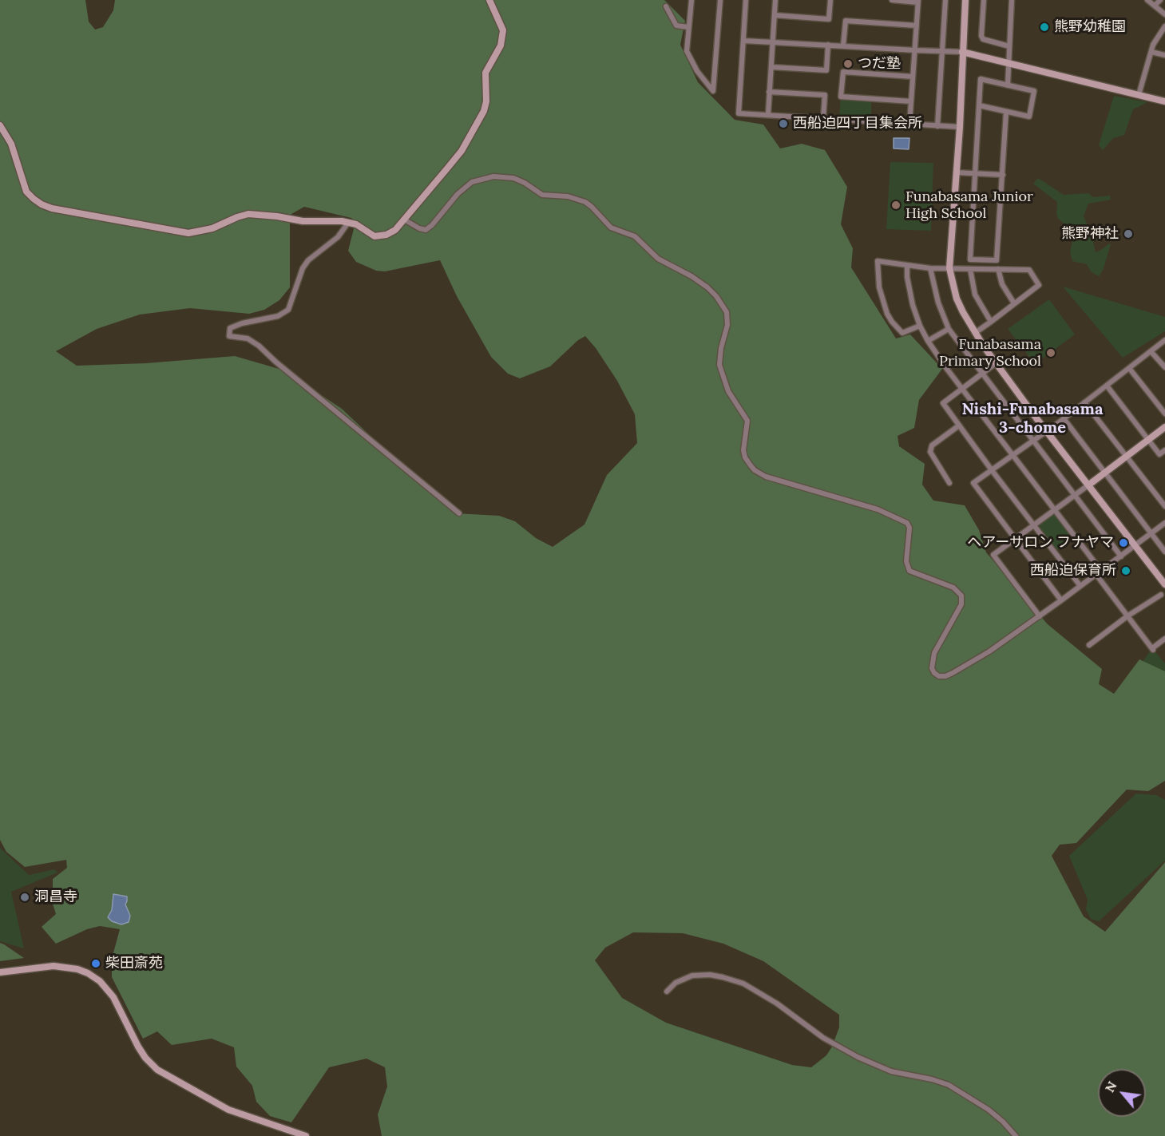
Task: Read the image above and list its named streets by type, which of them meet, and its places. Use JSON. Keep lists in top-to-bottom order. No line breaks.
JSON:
{"districts":["Nishi-Funabasama 3-chome"],"places":["熊野幼稚園","つだ塾","西船迫四丁目集会所","Funabasama Junior High School","熊野神社","Funabasama Primary School","ヘアーサロン フナヤマ","西船迫保育所","洞昌寺","柴田斎苑"],"north":"top left"}
